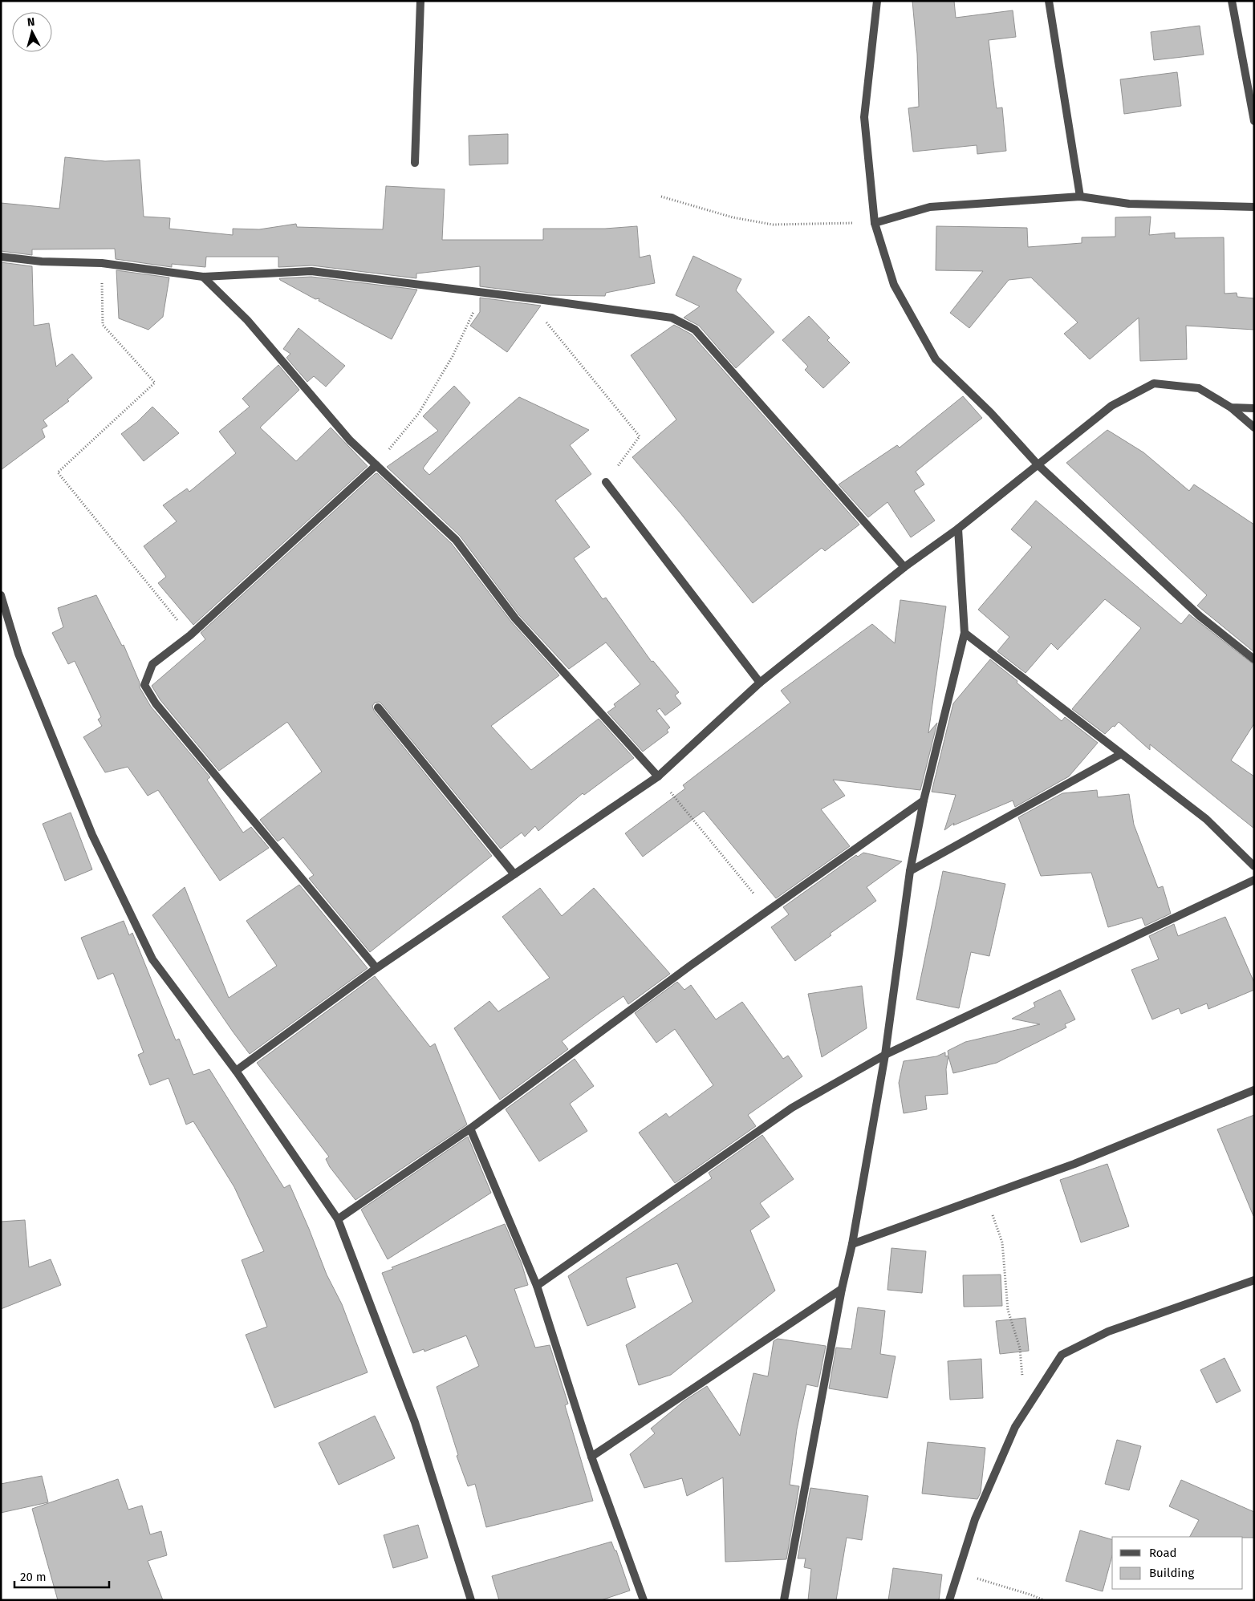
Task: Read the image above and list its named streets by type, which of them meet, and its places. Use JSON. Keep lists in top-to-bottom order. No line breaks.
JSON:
{"legend":["Road","Building"],"scale_bar":"20 m","north":"top"}
